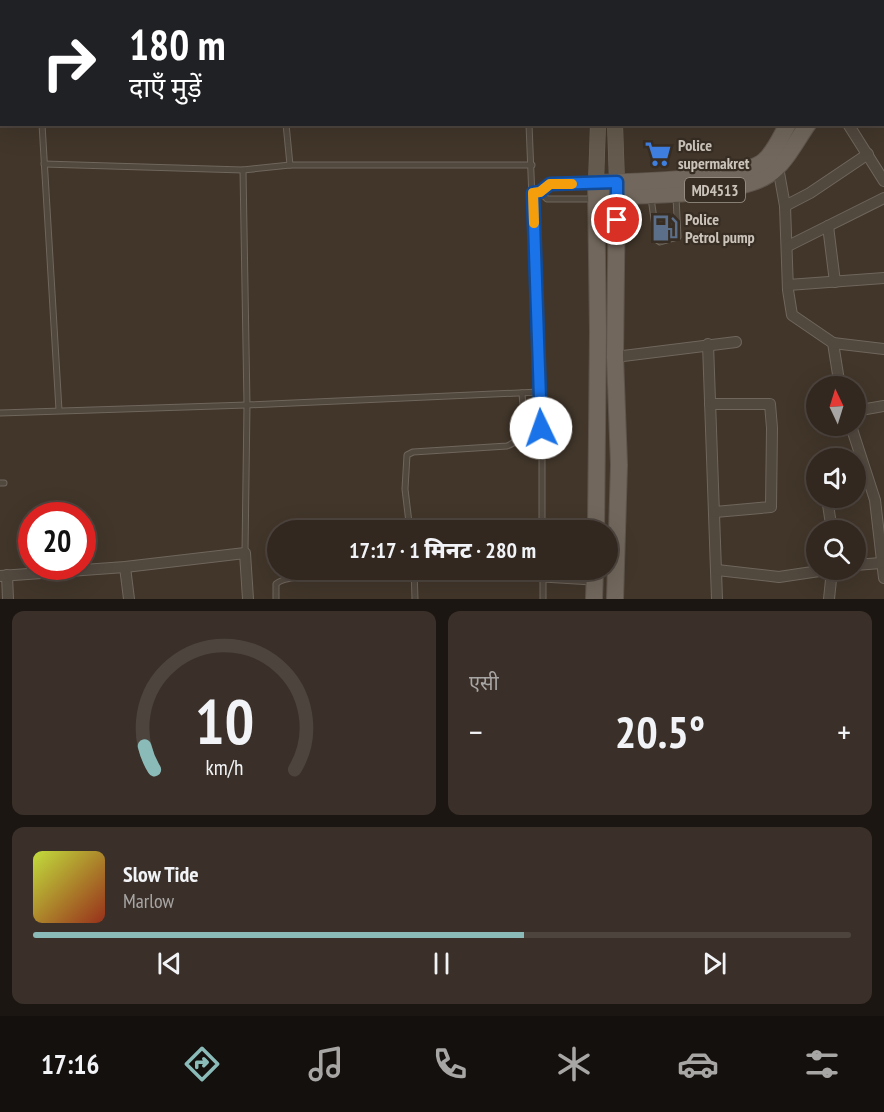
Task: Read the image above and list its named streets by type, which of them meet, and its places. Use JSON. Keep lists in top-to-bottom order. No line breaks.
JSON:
{"streets":{"main road":["MD4513"]},"places":{"supermarket":["Police supermakret"],"fuel station":["Police Petrol pump"]},"north":"top","page":{"turn":["180 m","दाएँ मुड़ें"],"limit":"20","trip":"17:17 · 1 मिनट · 280 m","tile":"एसी","heat":["−","20.5°","+"],"song":["Slow Tide","Marlow"],"tabs":"17:16","gauge":["10","km/h"]}}
